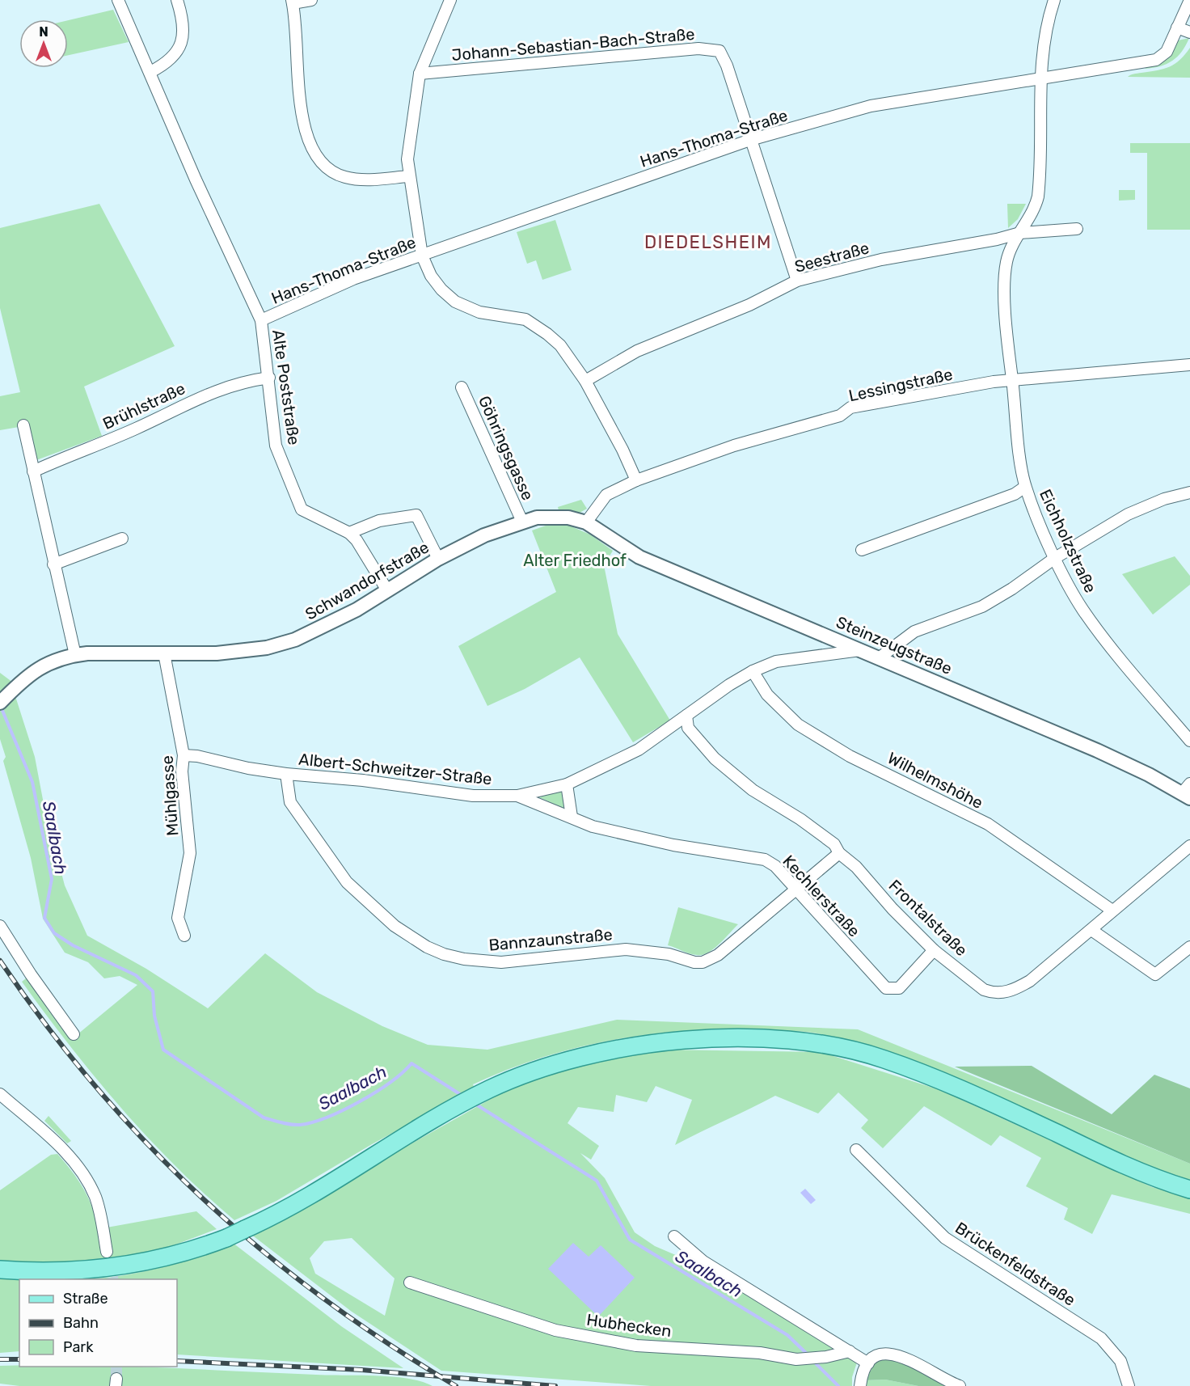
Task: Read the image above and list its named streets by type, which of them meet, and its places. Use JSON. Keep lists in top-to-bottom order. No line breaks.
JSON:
{"streets":{"street":["Johann-Sebastian-Bach-Straße","Hans-Thoma-Straße","Seestraße","Lessingstraße","Alte Poststraße","Brühlstraße","Göhringsgasse","Eichholzstraße","Schwandorfstraße","Steinzeugstraße","Albert-Schweitzer-Straße","Wilhelmshöhe","Mühlgasse","Kechlerstraße","Frontalstraße","Bannzaunstraße","Brückenfeldstraße","Hubhecken"]},"crossings":[["Johann-Sebastian-Bach-Straße","Hans-Thoma-Straße"],["Johann-Sebastian-Bach-Straße","Seestraße"],["Hans-Thoma-Straße","Alte Poststraße"],["Hans-Thoma-Straße","Eichholzstraße"],["Seestraße","Eichholzstraße"],["Lessingstraße","Eichholzstraße"],["Lessingstraße","Schwandorfstraße"],["Lessingstraße","Steinzeugstraße"],["Alte Poststraße","Brühlstraße"],["Alte Poststraße","Schwandorfstraße"],["Göhringsgasse","Schwandorfstraße"],["Schwandorfstraße","Steinzeugstraße"],["Schwandorfstraße","Mühlgasse"],["Steinzeugstraße","Albert-Schweitzer-Straße"],["Albert-Schweitzer-Straße","Wilhelmshöhe"],["Albert-Schweitzer-Straße","Mühlgasse"],["Albert-Schweitzer-Straße","Kechlerstraße"],["Albert-Schweitzer-Straße","Frontalstraße"],["Albert-Schweitzer-Straße","Bannzaunstraße"],["Wilhelmshöhe","Frontalstraße"],["Kechlerstraße","Frontalstraße"],["Kechlerstraße","Bannzaunstraße"],["Frontalstraße","Bannzaunstraße"]],"districts":["DIEDELSHEIM"],"water":["Saalbach"],"parks":["Alter Friedhof"],"legend":["Straße","Bahn","Park"],"north":"top"}
